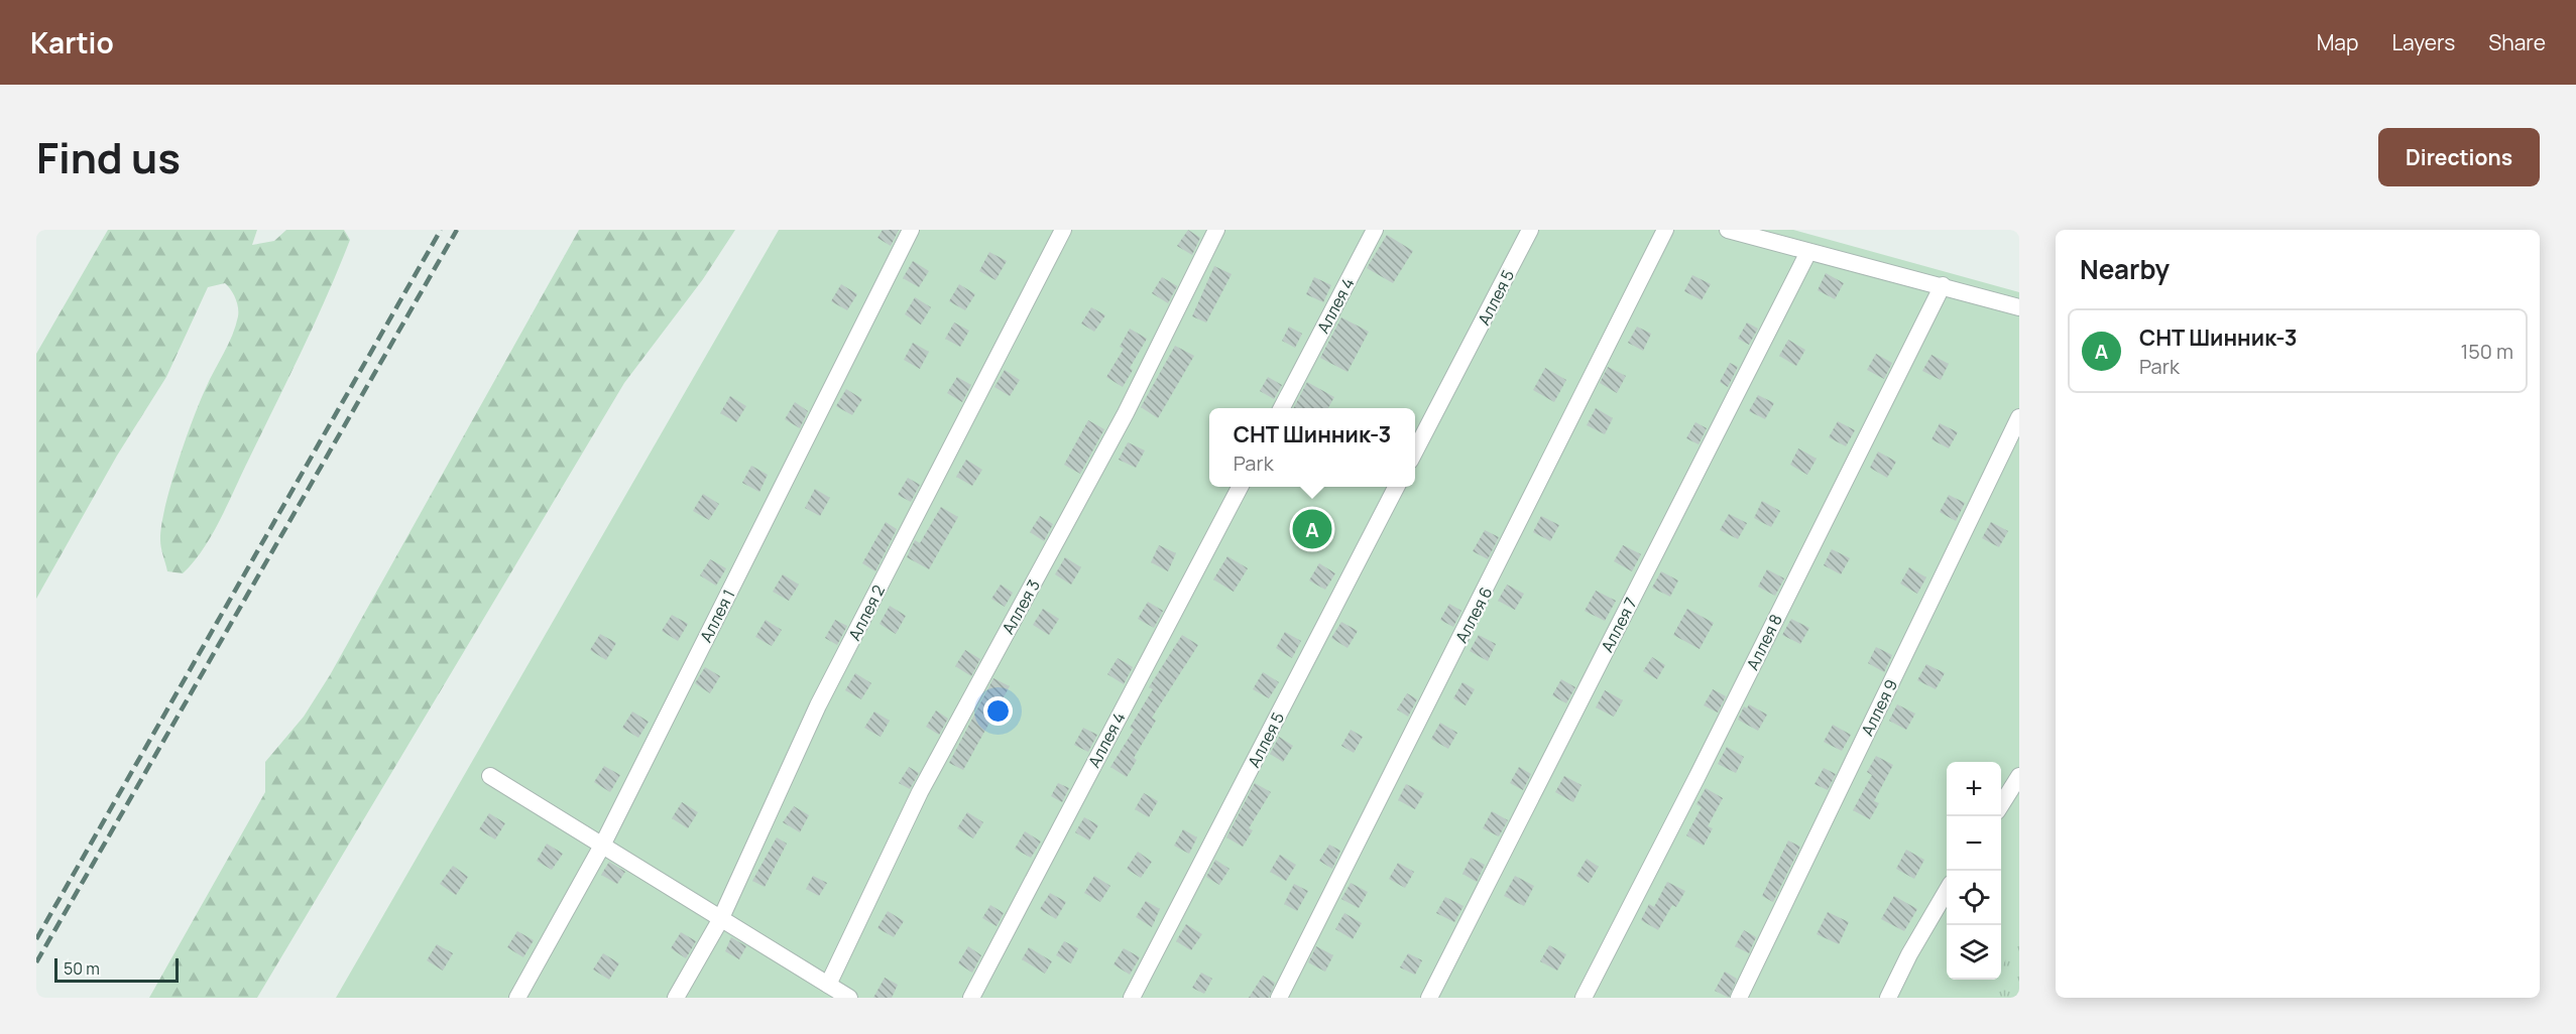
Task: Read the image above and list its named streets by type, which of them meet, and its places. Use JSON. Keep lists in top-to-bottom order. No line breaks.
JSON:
{"streets":{"lane":["Аллея 5","Аллея 4","Аллея 3","Аллея 2","Аллея 6","Аллея 1","Аллея 7","Аллея 8","Аллея 9"]},"scale_bar":"50 m","page":{"header":"Kartio","nav":["Map","Layers","Share"],"title":"Find us","buttons":"Directions","heading":"Nearby","list":[{"mark":"A","name":"СНТ Шинник-3","note":"Park","value":"150 m"}],"popup":["СНТ Шинник-3","Park"],"pins":"A","map_buttons":["+","−"],"scale":"50 m"}}
